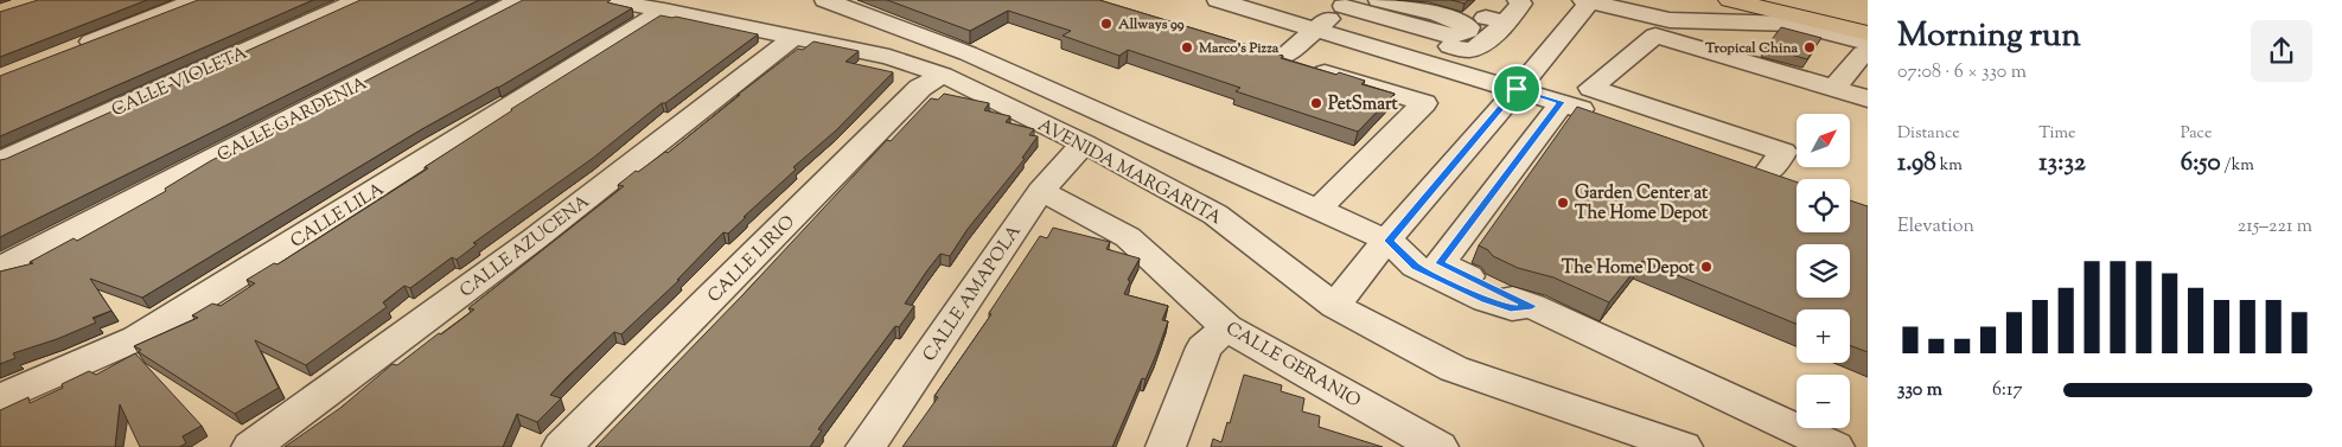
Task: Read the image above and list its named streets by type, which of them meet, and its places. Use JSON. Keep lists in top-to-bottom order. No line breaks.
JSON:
{"streets":{"street":["CALLE VIOLETA","CALLE GARDENIA","AVENIDA MARGARITA","CALLE LILA","CALLE AZUCENA","CALLE LIRIO","CALLE AMAPOLA","CALLE GERANIO"]},"crossings":[["AVENIDA MARGARITA","CALLE LILA"],["AVENIDA MARGARITA","CALLE AZUCENA"],["AVENIDA MARGARITA","CALLE LIRIO"],["AVENIDA MARGARITA","CALLE AMAPOLA"],["CALLE AMAPOLA","CALLE GERANIO"]],"places":["Allways 99","Marco's Pizza","Tropical China","PetSmart","Garden Center at The Home Depot","The Home Depot"],"north":"top right","page":{"heading":["Morning run","07:08 · 6 × 330 m"],"stats":[["Distance","1.98 km"],["Time","13:32"],["Pace","6:50 /km"]],"map_buttons":["+","−"],"chart":["Elevation","215–221 m"],"list":[{"name":"330 m","note":"6:17"}]}}
